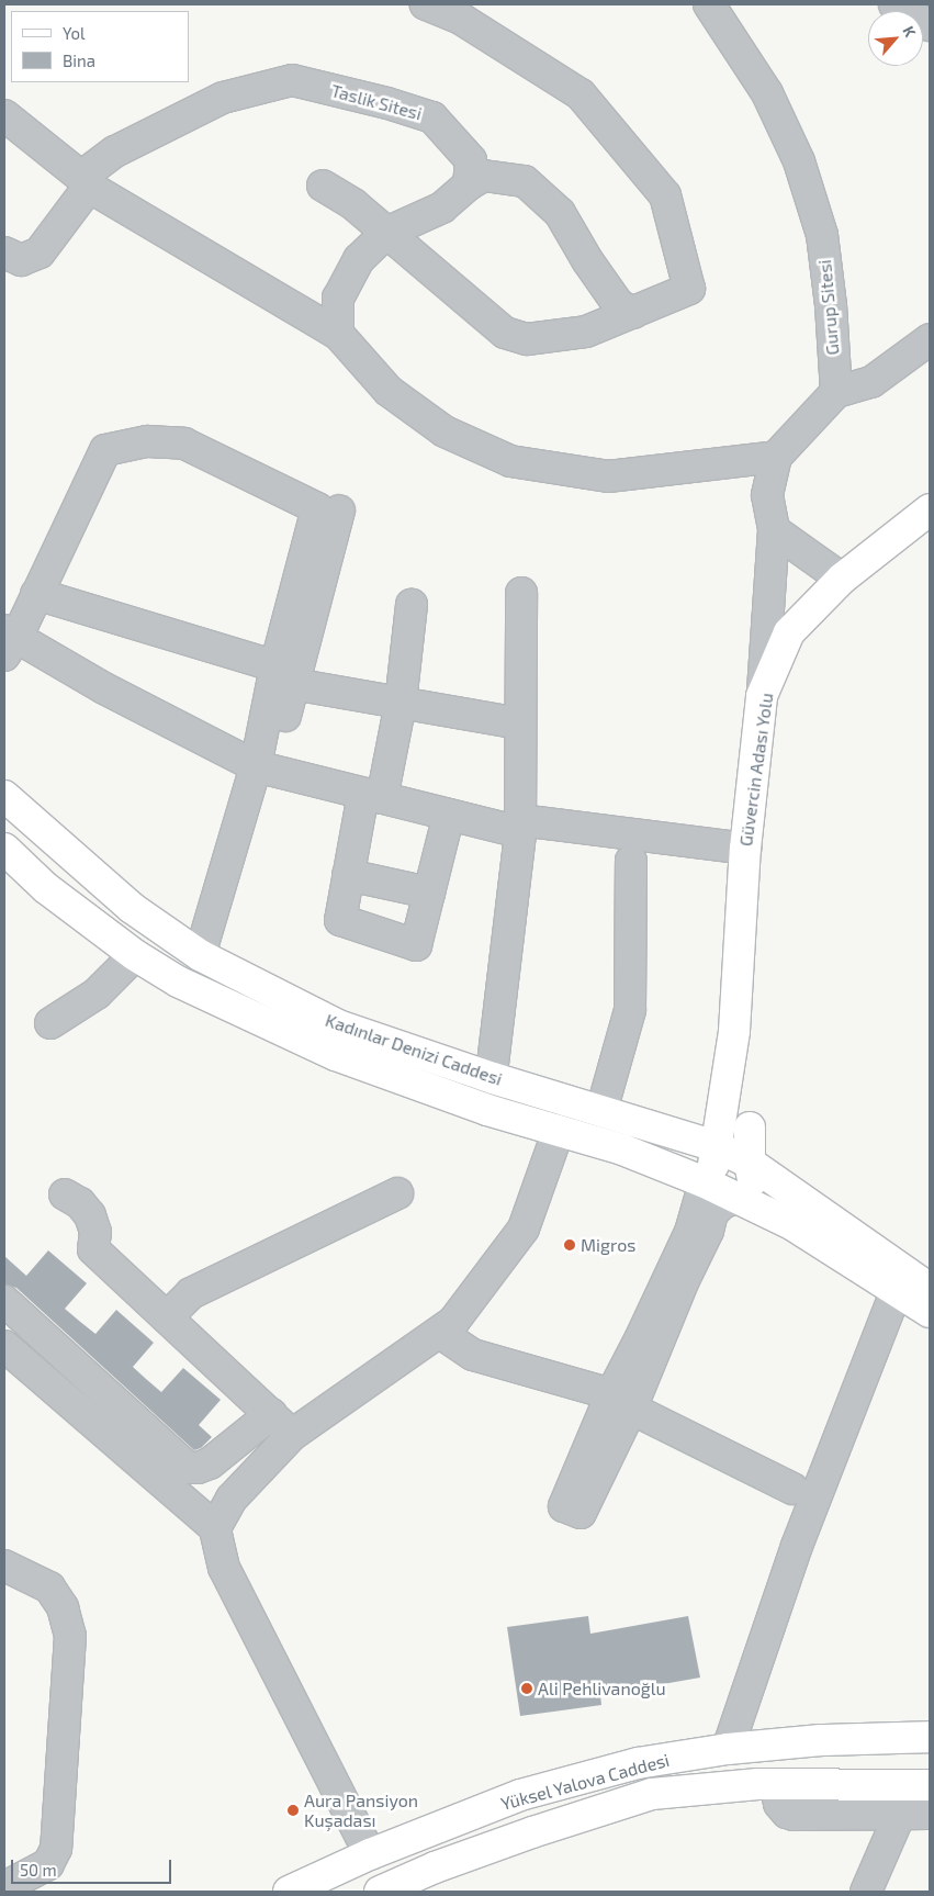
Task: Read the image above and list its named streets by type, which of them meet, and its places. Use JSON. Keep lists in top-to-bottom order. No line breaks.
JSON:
{"streets":{"main road":["Güvercin Adası Yolu","Kadınlar Denizi Caddesi","Yüksel Yalova Caddesi"],"street":["Taslik Sitesi","Gurup Sitesi"]},"crossings":[["Güvercin Adası Yolu","Kadınlar Denizi Caddesi"]],"places":["Migros","Ali Pehlivanoğlu","Aura Pansiyon Kuşadası"],"legend":["Yol","Bina"],"scale_bar":"50 m","north":"top right"}
